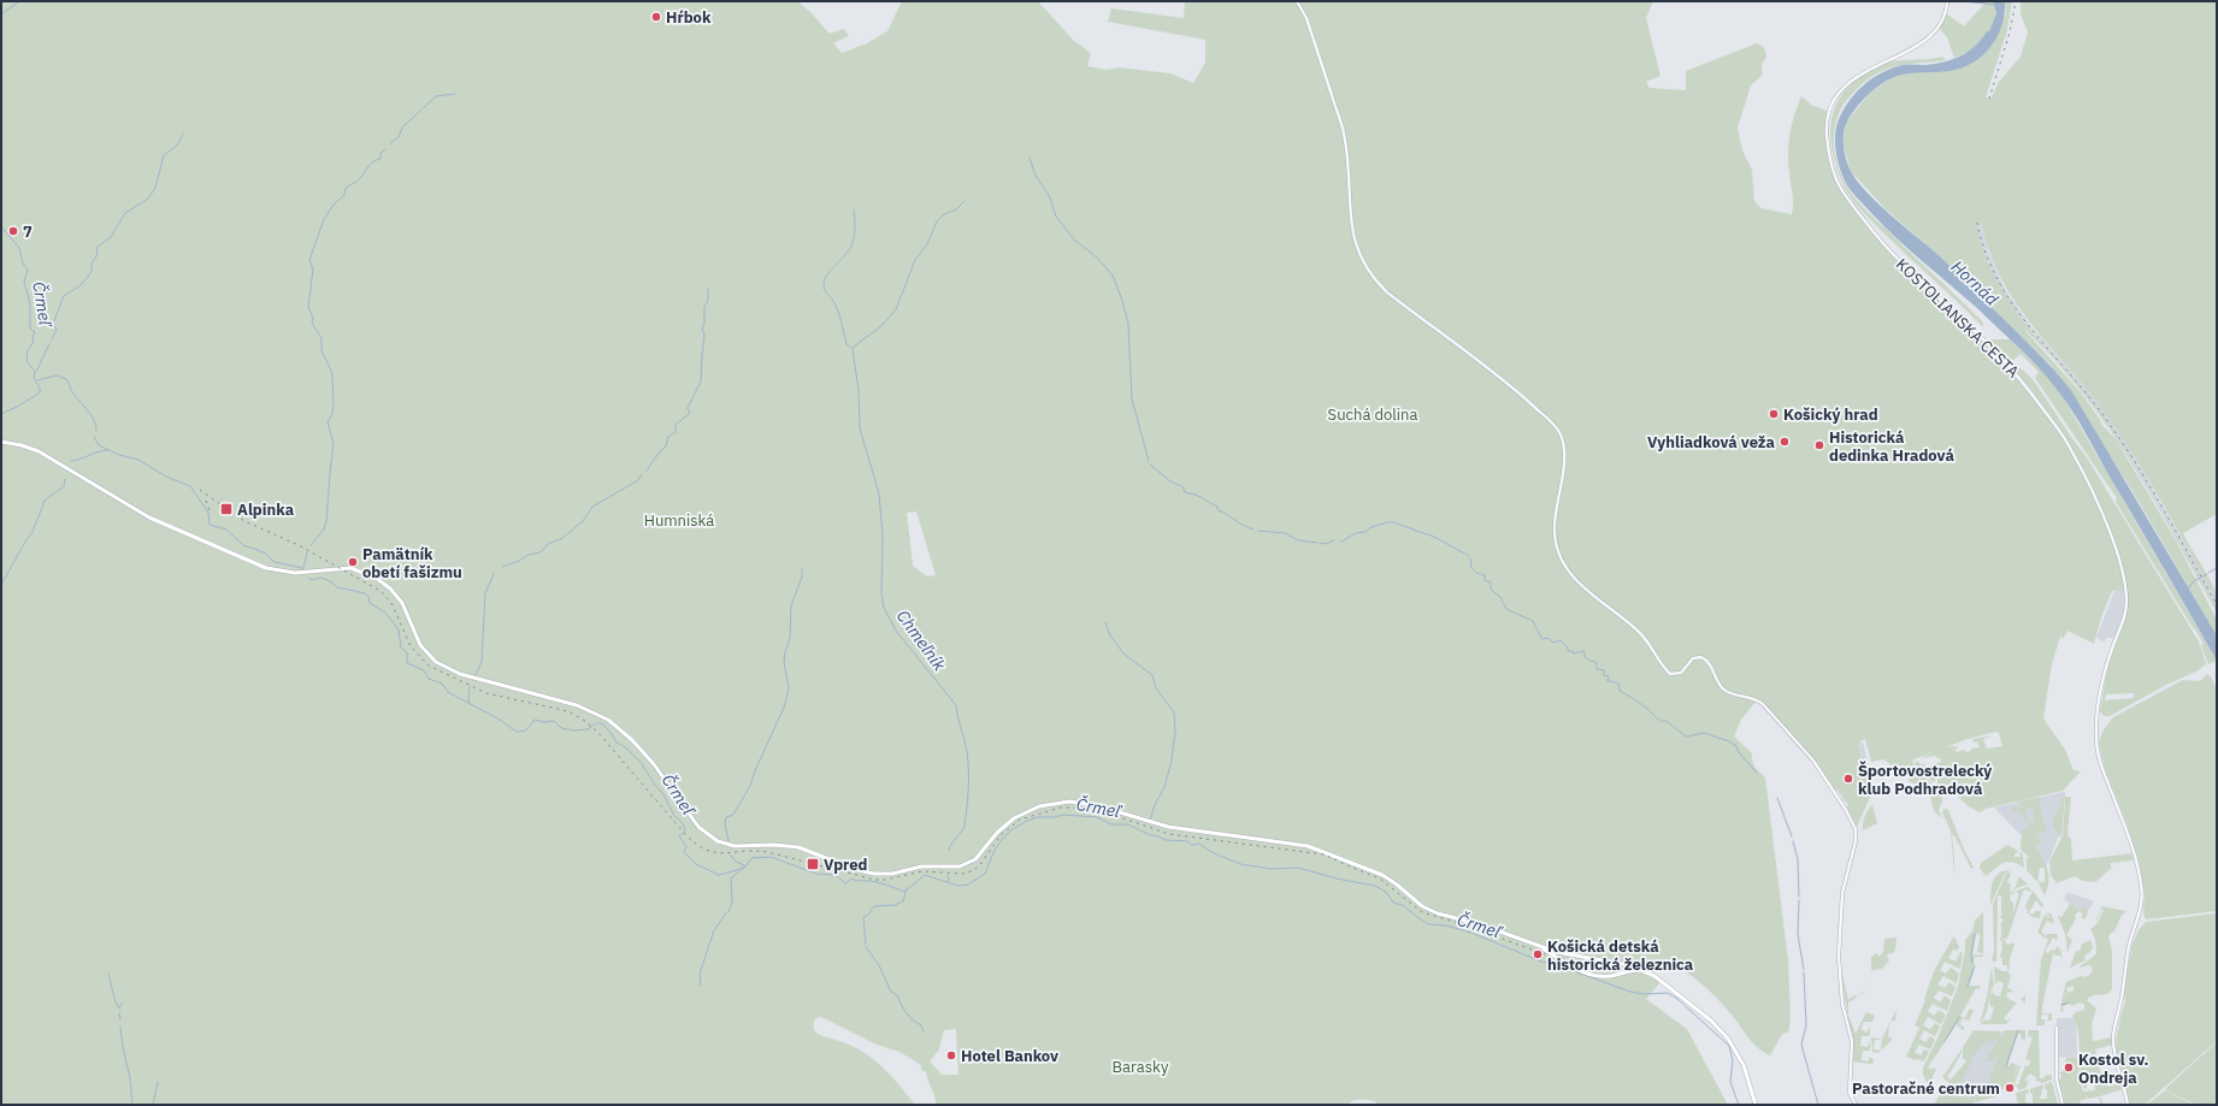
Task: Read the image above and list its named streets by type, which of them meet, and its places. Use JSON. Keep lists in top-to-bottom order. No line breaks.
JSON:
{"streets":{"street":["KOSTOLIANSKA CESTA"]},"water":["Hornád","Črmeľ","Chmeľník"],"parks":["Suchá dolina","Humniská","Barasky"],"places":{"other":["Hŕbok","7","Košický hrad","Vyhliadková veža","Historická dedinka Hradová","Pamätník obetí fašizmu","Športovostrelecký klub Podhradová","Košická detská historická železnica","Hotel Bankov","Kostol sv. Ondreja","Pastoračné centrum"],"transit":["Alpinka","Vpred"]}}
